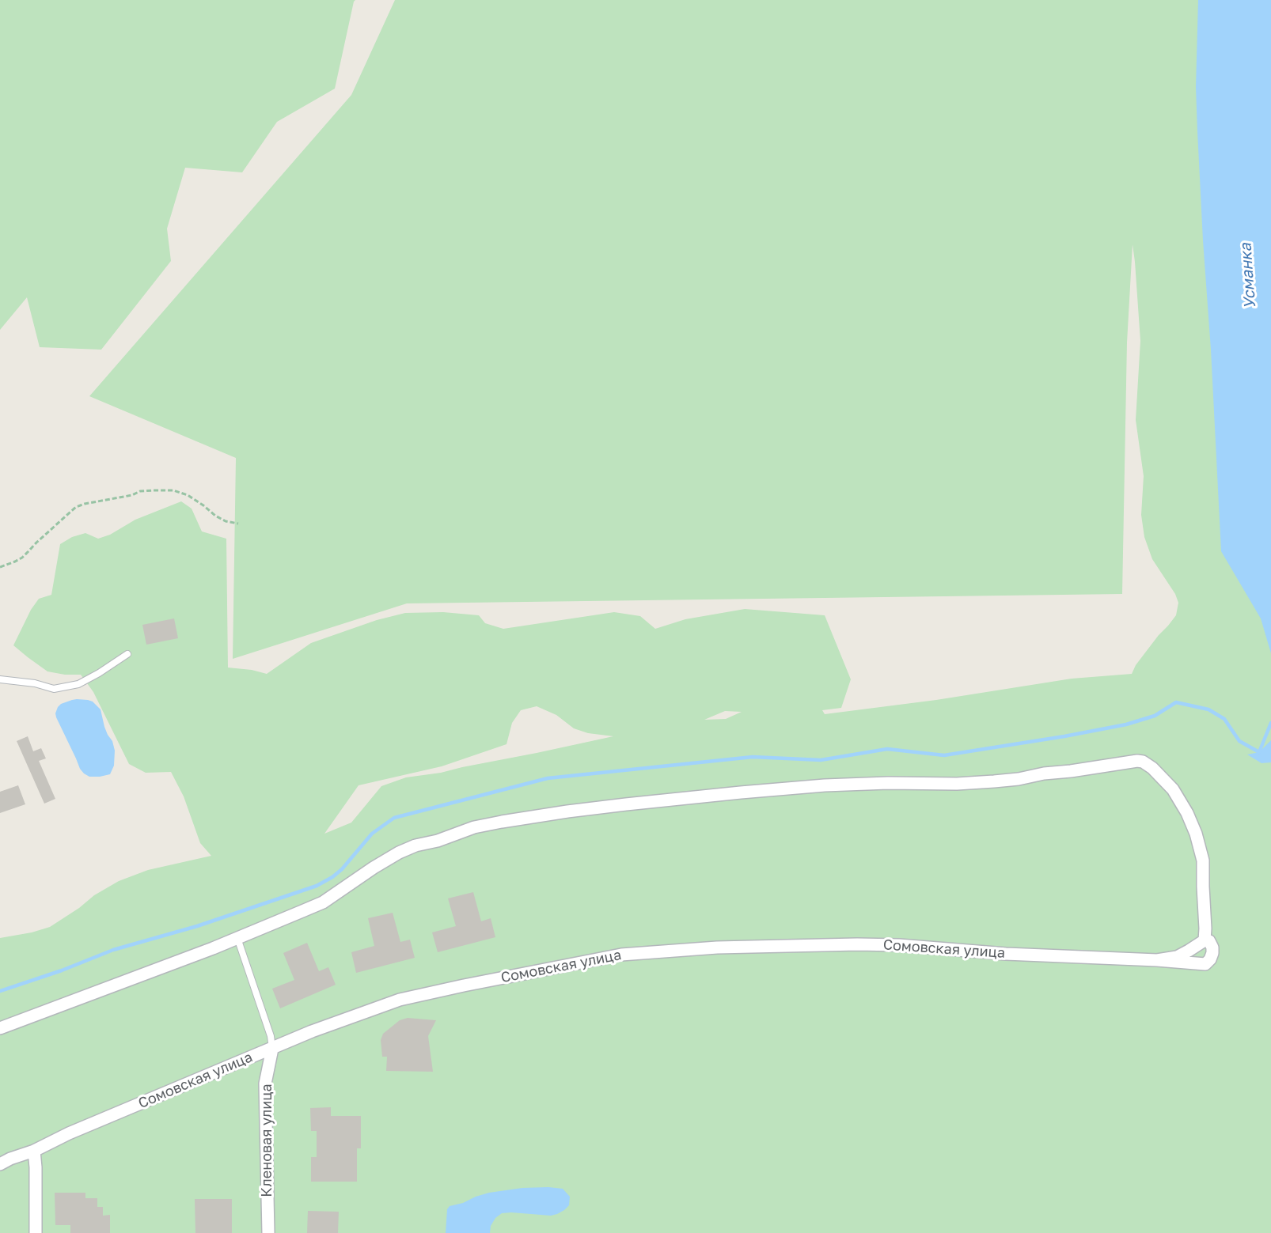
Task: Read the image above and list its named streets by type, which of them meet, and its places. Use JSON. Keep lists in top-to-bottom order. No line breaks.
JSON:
{"streets":{"street":["Сомовская улица","Кленовая улица"]},"crossings":[["Сомовская улица","Кленовая улица"]],"water":["Усманка"]}
